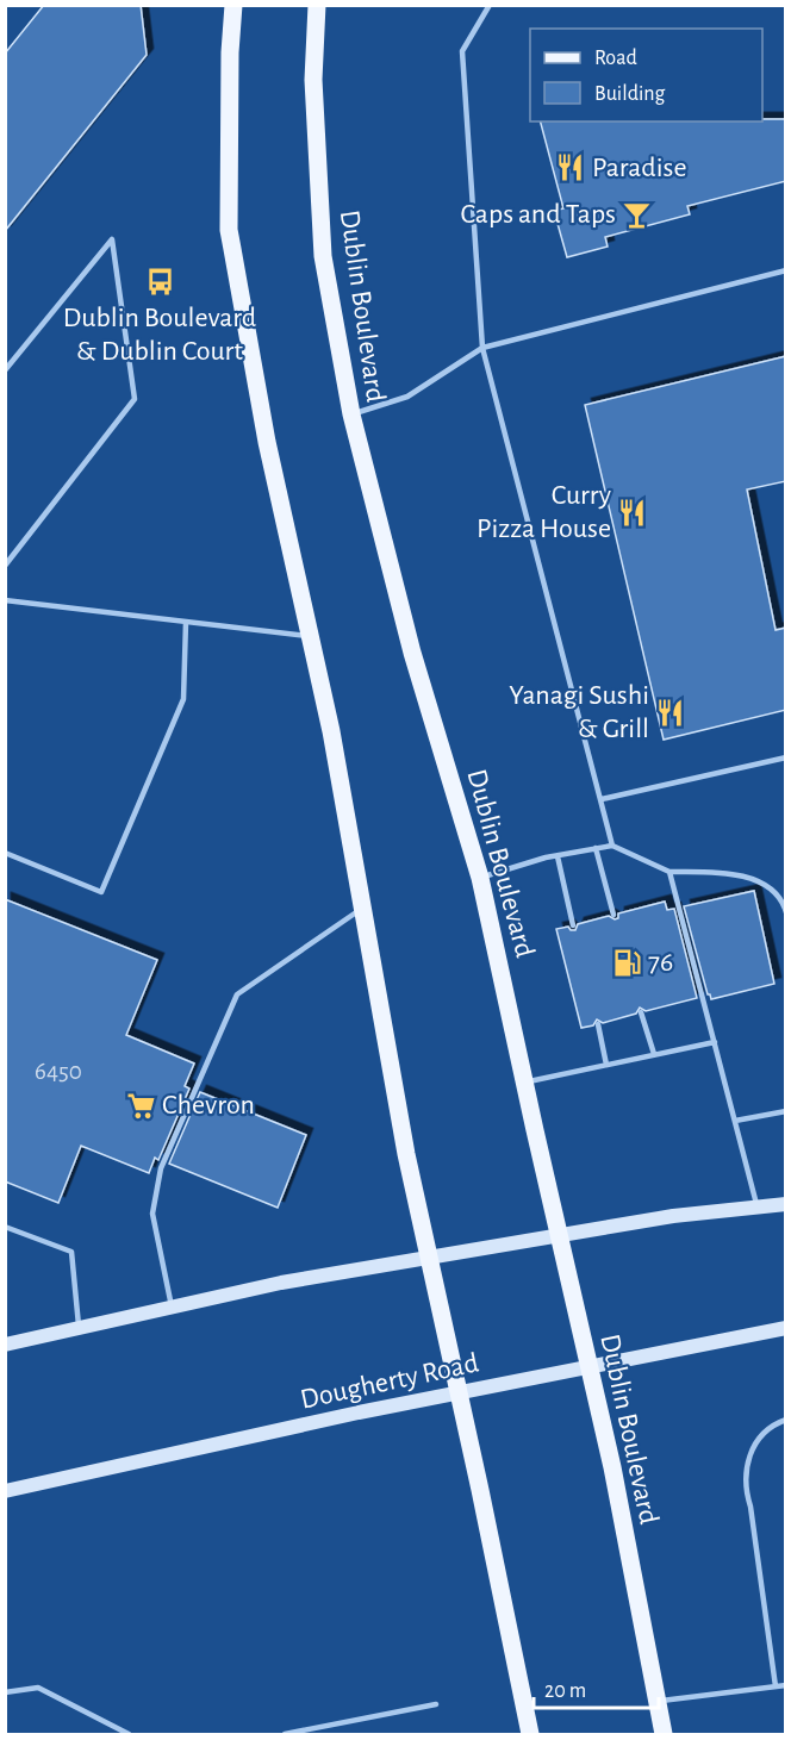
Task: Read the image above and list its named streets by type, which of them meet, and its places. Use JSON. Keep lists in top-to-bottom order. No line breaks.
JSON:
{"streets":{"main road":["Dublin Boulevard","Dougherty Road"]},"crossings":[["Dublin Boulevard","Dougherty Road"]],"places":{"restaurant":["Paradise","Curry Pizza House","Yanagi Sushi & Grill"],"bar":["Caps and Taps"],"bus stop":["Dublin Boulevard & Dublin Court"],"fuel station":["76"],"supermarket":["Chevron"]},"house_numbers":["6450"],"legend":["Road","Building"],"scale_bar":"20 m"}
